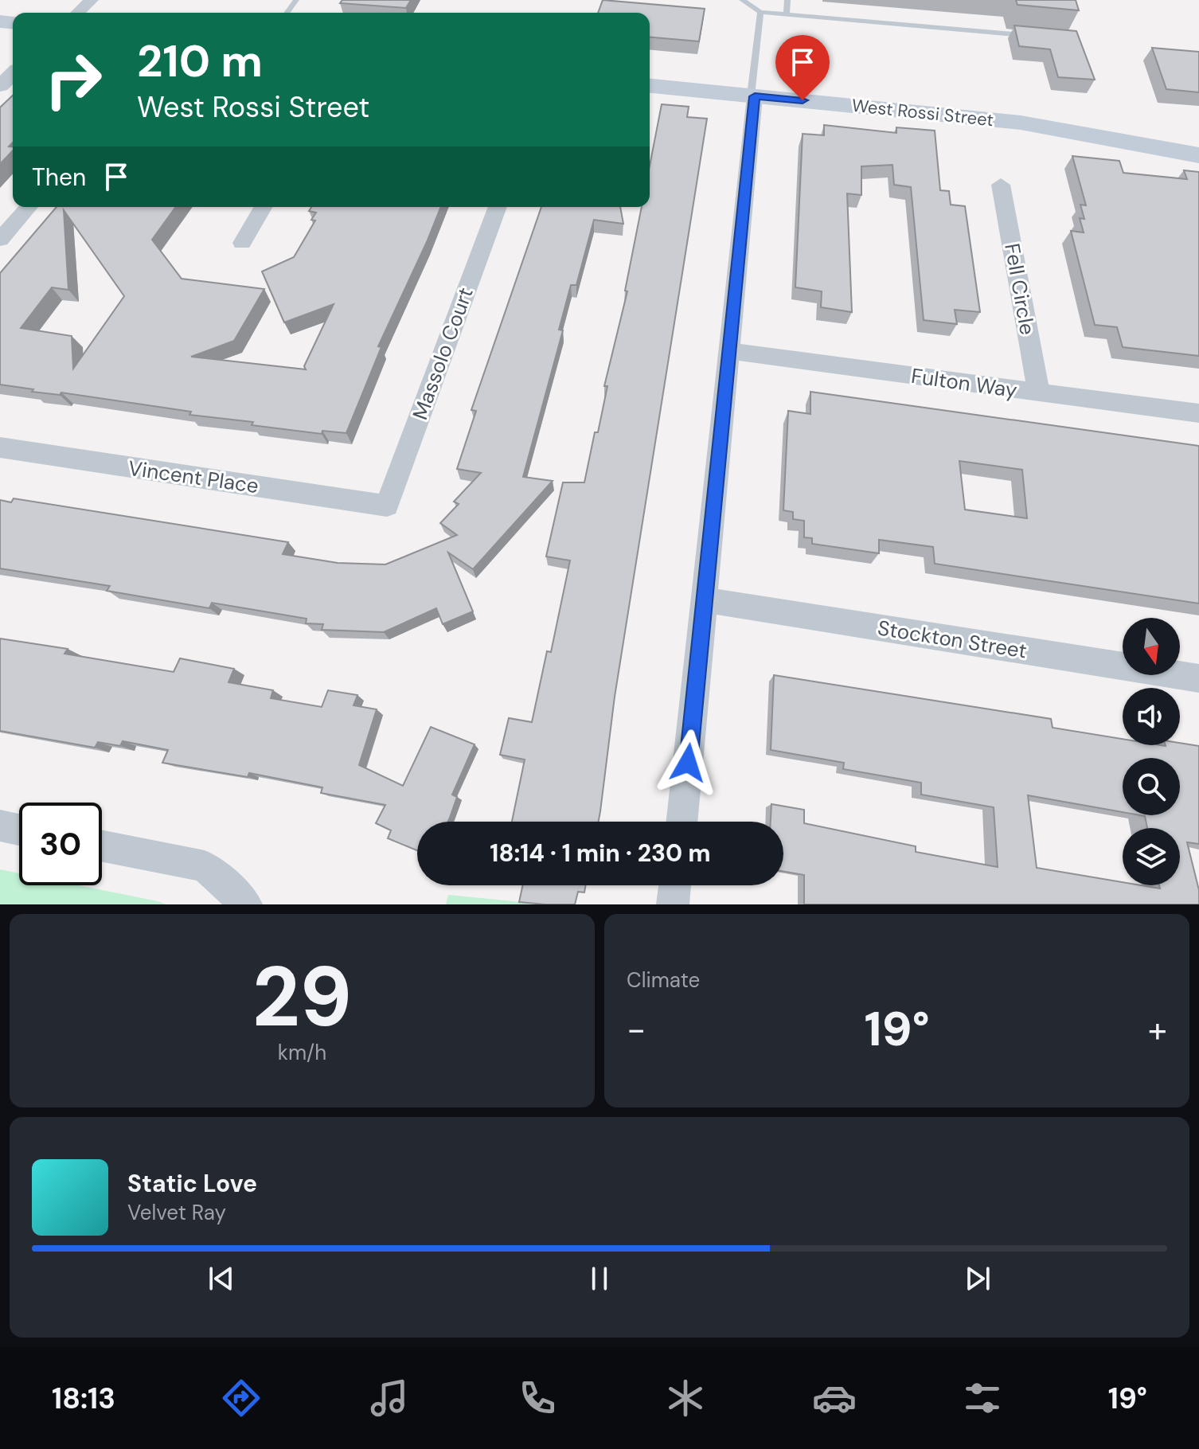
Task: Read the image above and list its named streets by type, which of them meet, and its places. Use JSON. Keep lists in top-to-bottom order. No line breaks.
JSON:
{"streets":{"main road":["West Rossi Street"],"street":["Fell Circle","Massolo Court","Fulton Way","Vincent Place","Stockton Street"]},"crossings":[["Fell Circle","Fulton Way"],["Massolo Court","Vincent Place"]],"north":"bottom","page":{"turn":["210 m","West Rossi Street"],"then":"Then","limit":"30","trip":"18:14 · 1 min · 230 m","tile":[["29","km/h"],"Climate"],"heat":["−","19°","+"],"song":["Static Love","Velvet Ray"],"tabs":["18:13","19°"]}}
